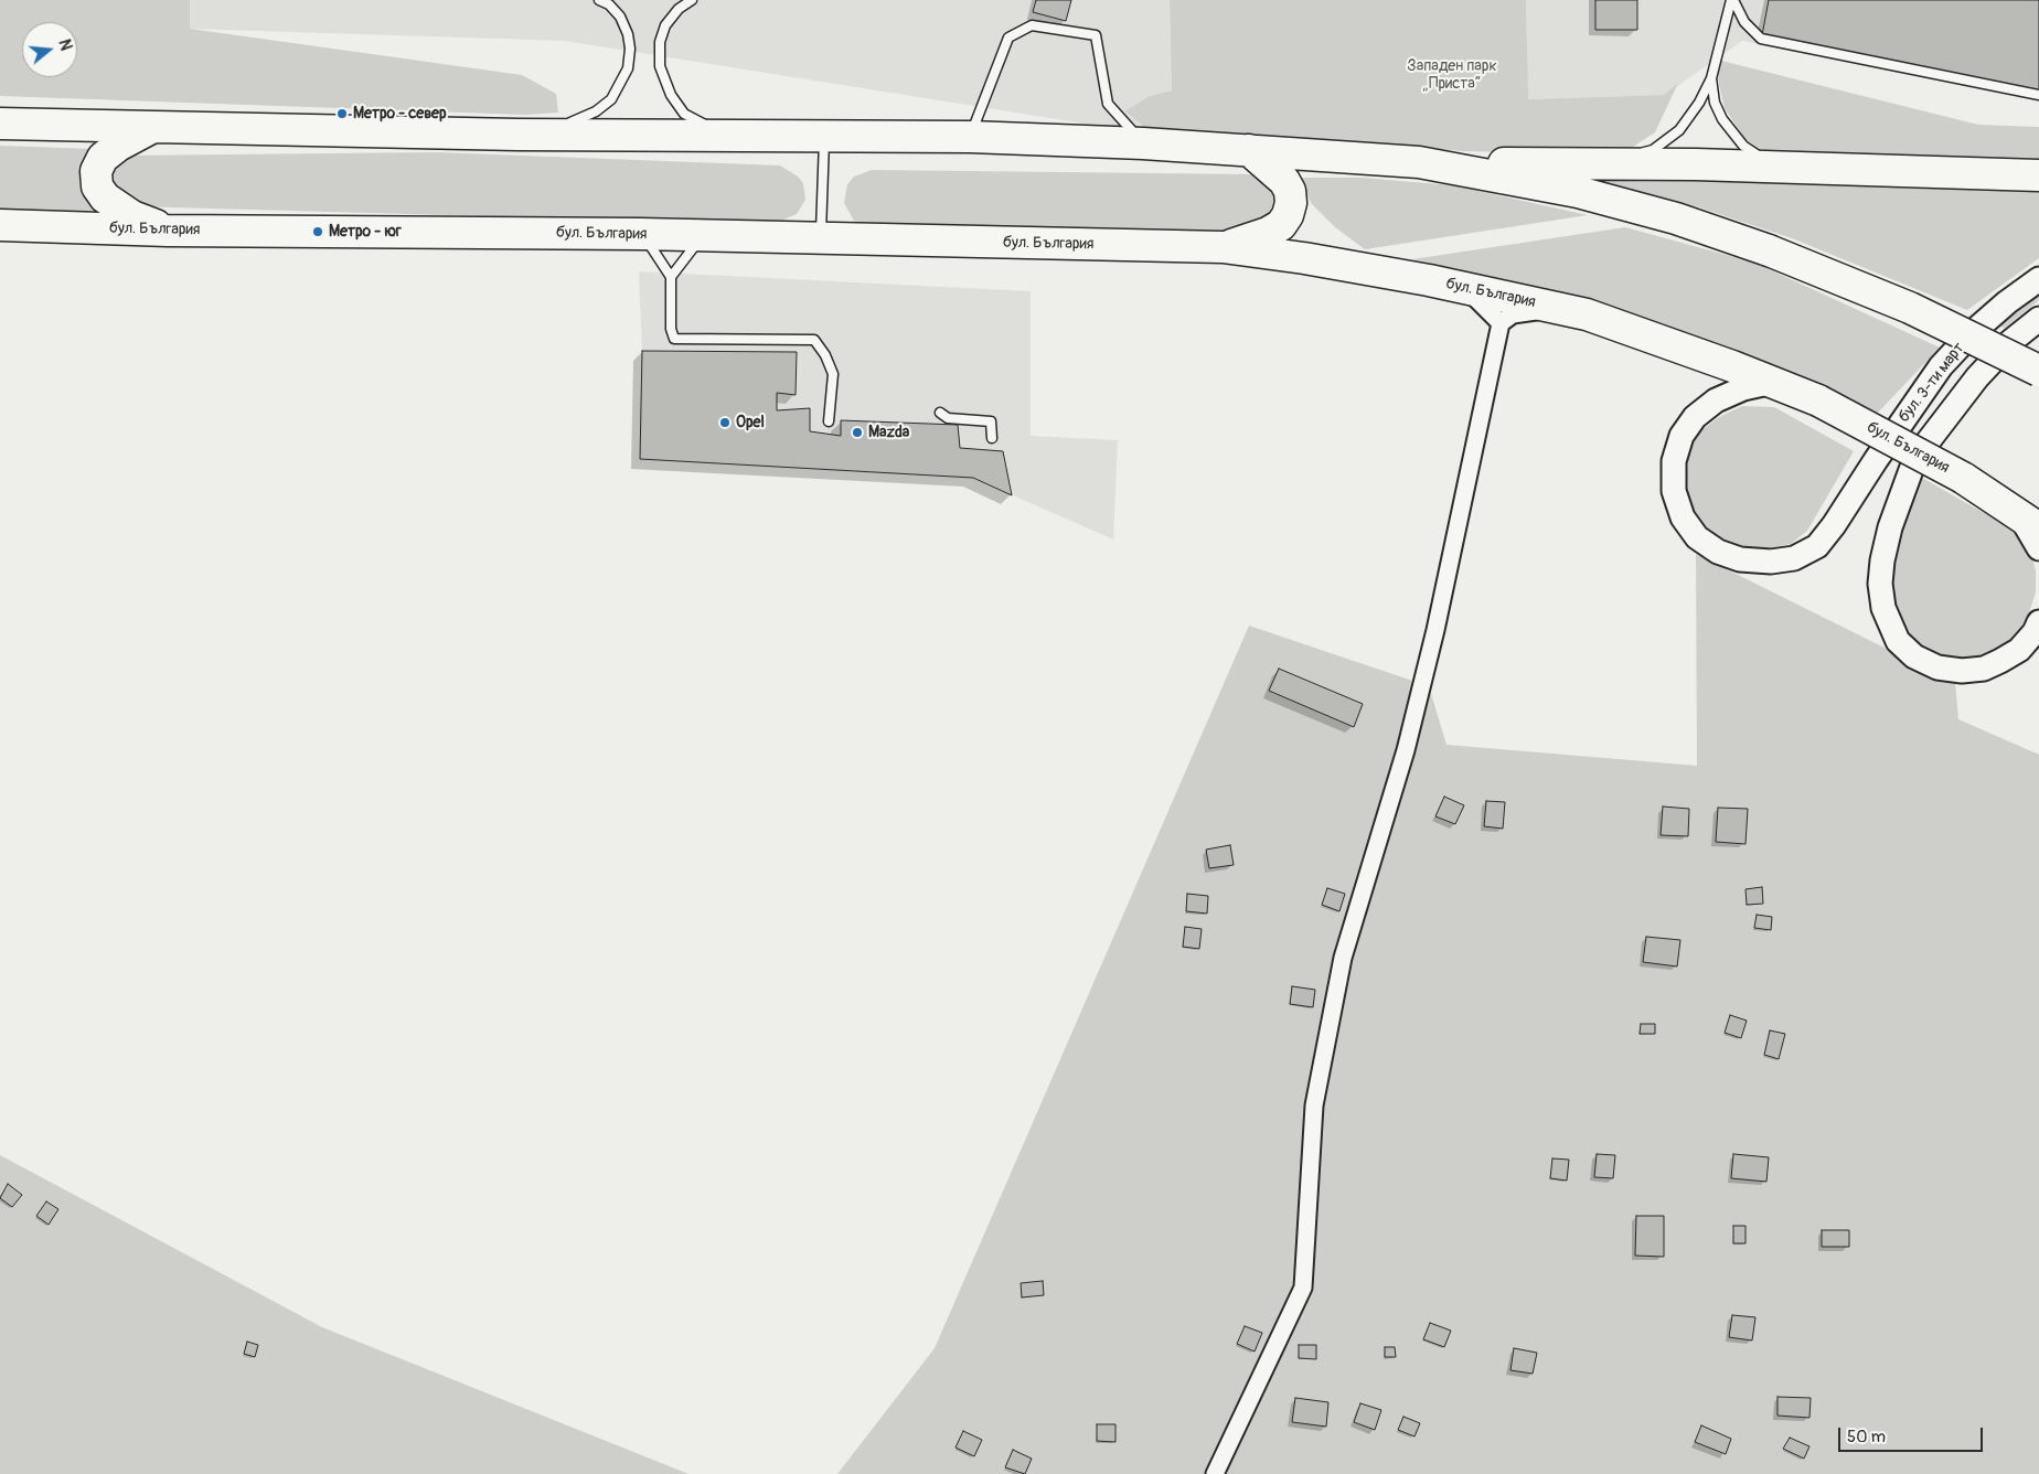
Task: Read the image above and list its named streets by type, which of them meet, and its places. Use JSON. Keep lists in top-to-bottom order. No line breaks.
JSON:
{"streets":{"highway":["бул. България"],"main road":["бул. 3-ти март"]},"crossings":[["бул. България","бул. 3-ти март"]],"parks":["Западен парк „Приста“"],"places":["Метро - север","Метро - юг","Opel","Mazda"],"scale_bar":"50 m","north":"right"}
